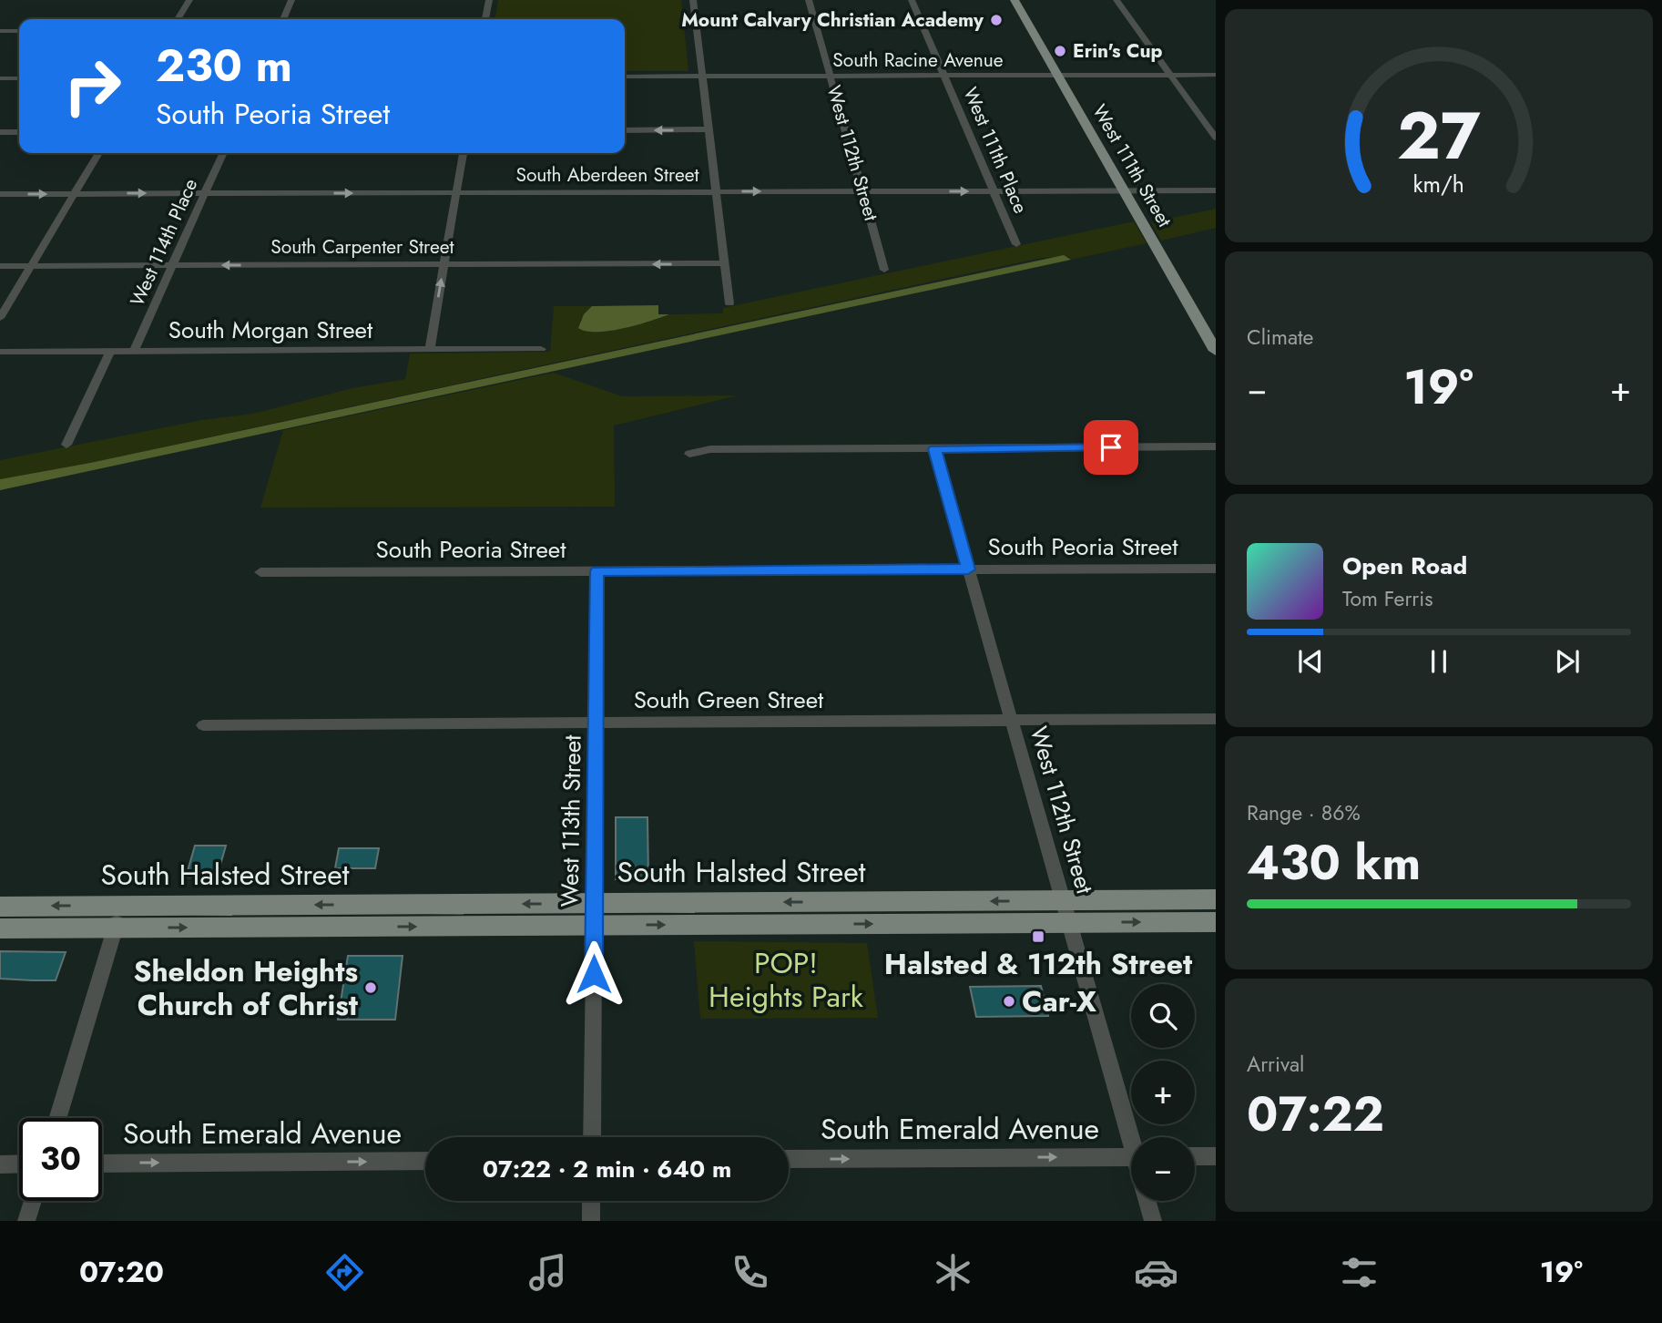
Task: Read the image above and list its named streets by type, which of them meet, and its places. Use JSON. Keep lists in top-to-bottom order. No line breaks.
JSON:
{"streets":{"main road":["West 111th Street","South Halsted Street"],"street":["South Racine Avenue","West 111th Place","West 112th Street","South Aberdeen Street","West 114th Place","South Carpenter Street","South Morgan Street","South Peoria Street","South Green Street","West 113th Street","South Emerald Avenue"]},"crossings":[["South Racine Avenue","West 111th Place"],["South Racine Avenue","West 112th Street"],["South Racine Avenue","West 111th Street"],["West 111th Place","South Aberdeen Street"],["West 112th Street","South Aberdeen Street"],["West 112th Street","South Peoria Street"],["West 112th Street","South Green Street"],["West 112th Street","South Halsted Street"],["West 111th Street","South Aberdeen Street"],["South Aberdeen Street","West 114th Place"],["West 114th Place","South Carpenter Street"],["West 114th Place","South Morgan Street"],["South Peoria Street","West 113th Street"],["South Green Street","West 113th Street"],["West 113th Street","South Halsted Street"]],"one_way":["South Aberdeen Street","South Carpenter Street","South Emerald Avenue"],"parks":["POP! Heights Park"],"places":{"other":["Mount Calvary Christian Academy","Erin's Cup","Sheldon Heights Church of Christ","Car-X"],"transit":["Halsted & 112th Street"]},"page":{"turn":["230 m","South Peoria Street"],"tile":["Climate",["Range · 86%","430 km"],["Arrival","07:22"]],"heat":["−","19°","+"],"song":["Open Road","Tom Ferris"],"map_buttons":["+","−"],"limit":"30","trip":"07:22 · 2 min · 640 m","tabs":["07:20","19°"],"gauge":["27","km/h"]}}
